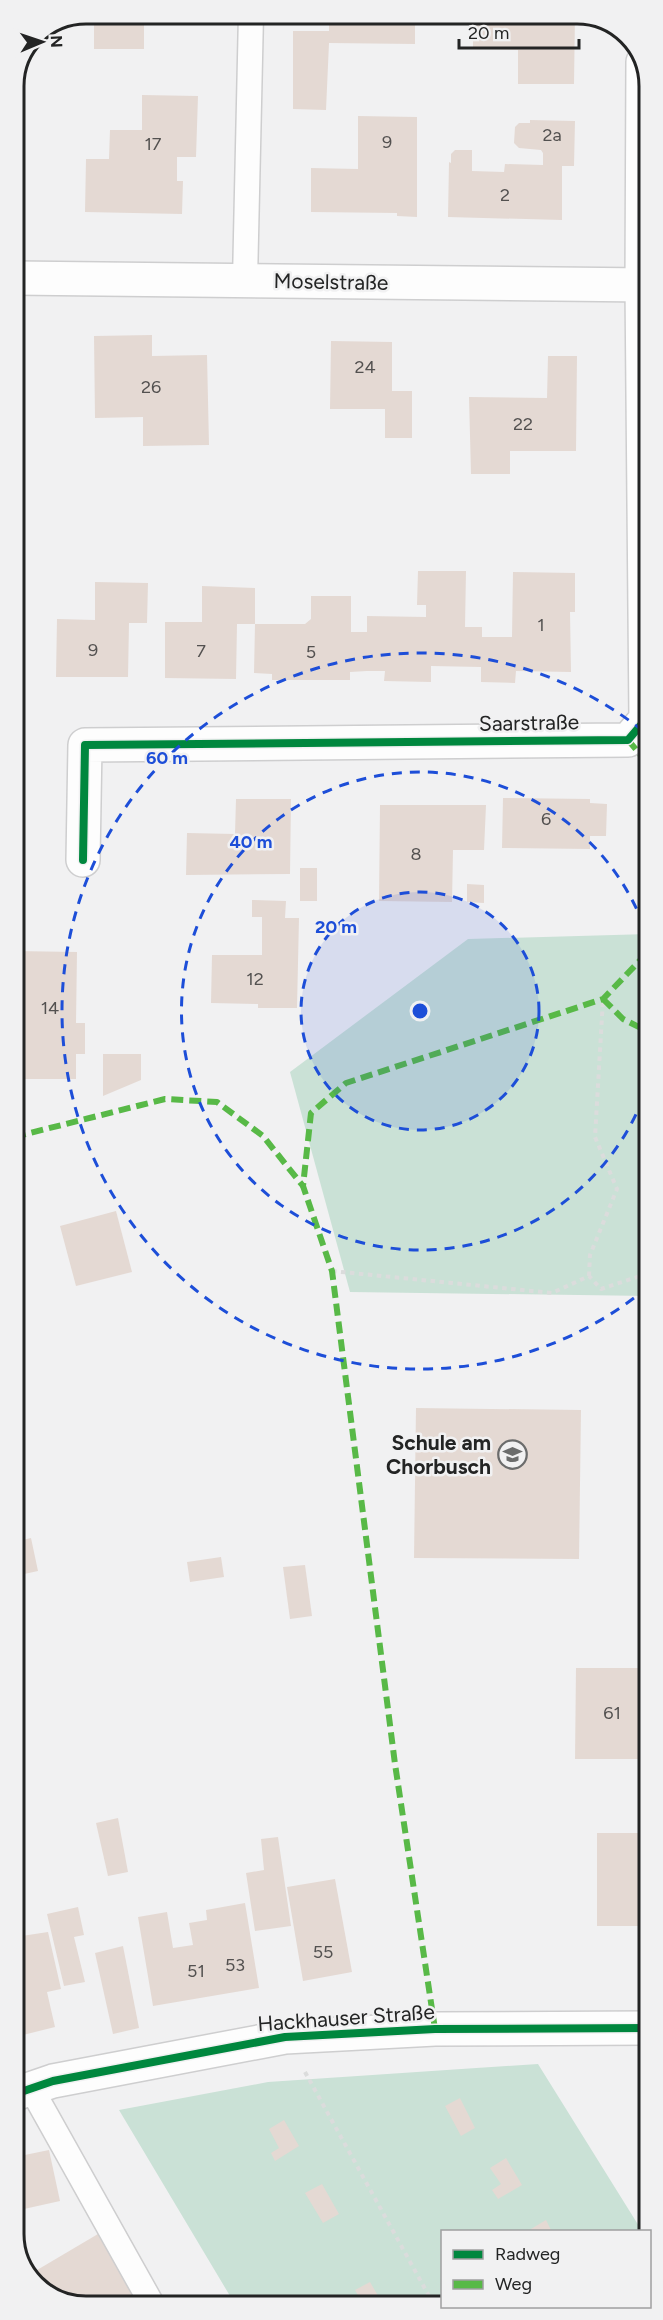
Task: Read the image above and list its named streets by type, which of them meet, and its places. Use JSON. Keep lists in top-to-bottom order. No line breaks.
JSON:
{"streets":{"street":["Moselstraße","Saarstraße","Hackhauser Straße"]},"places":{"school or university":["Schule am Chorbusch"]},"house_numbers":["2a","9","17","2","24","26","22","1","9","7","5","6","8","12","14","61","55","53","51"],"legend":["Radweg","Weg"],"scale_bar":"20 m","north":"right","rings":["60 m","40 m","20 m"]}
